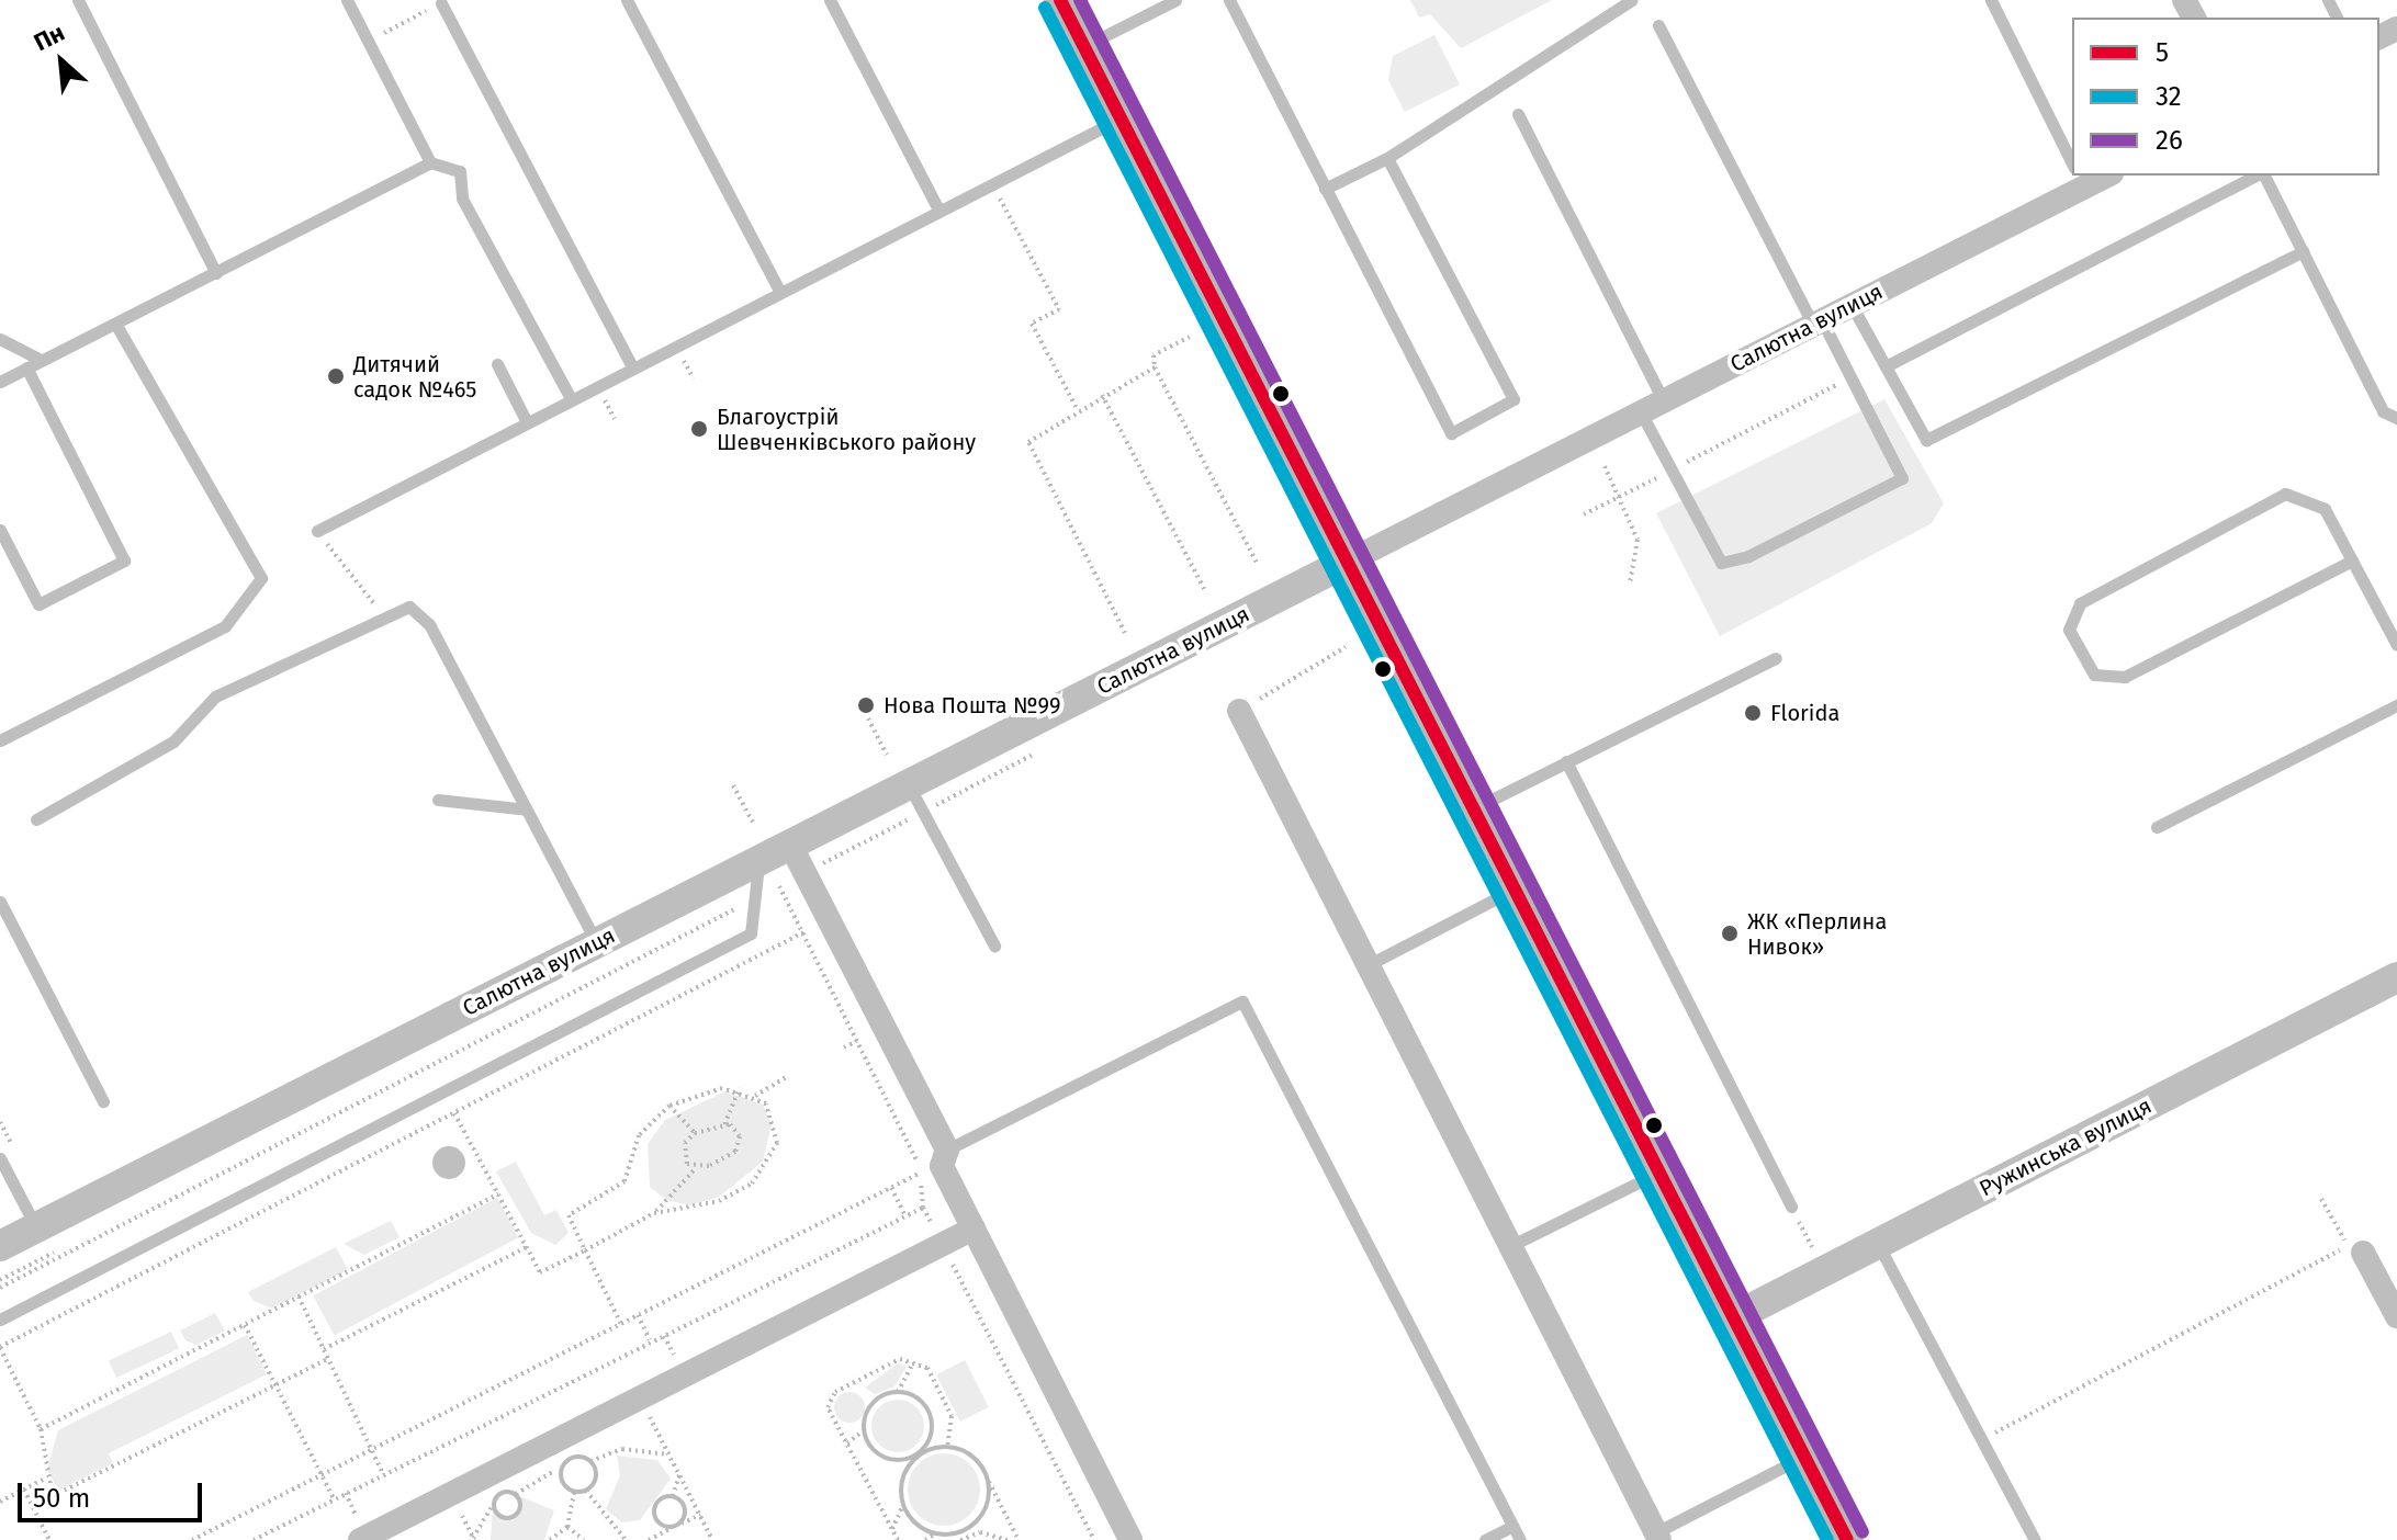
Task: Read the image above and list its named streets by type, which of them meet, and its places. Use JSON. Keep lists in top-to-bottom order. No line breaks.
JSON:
{"streets":{"street":["Салютна вулиця","Ружинська вулиця"]},"places":["Дитячий садок №465","Благоустрій Шевченківського району","Нова Пошта №99","Florida","ЖК «Перлина Нивок»"],"lines":["transit line 5","transit line 26","transit line 32"],"legend":["5","32","26"],"scale_bar":"50 m","north":"top left"}
